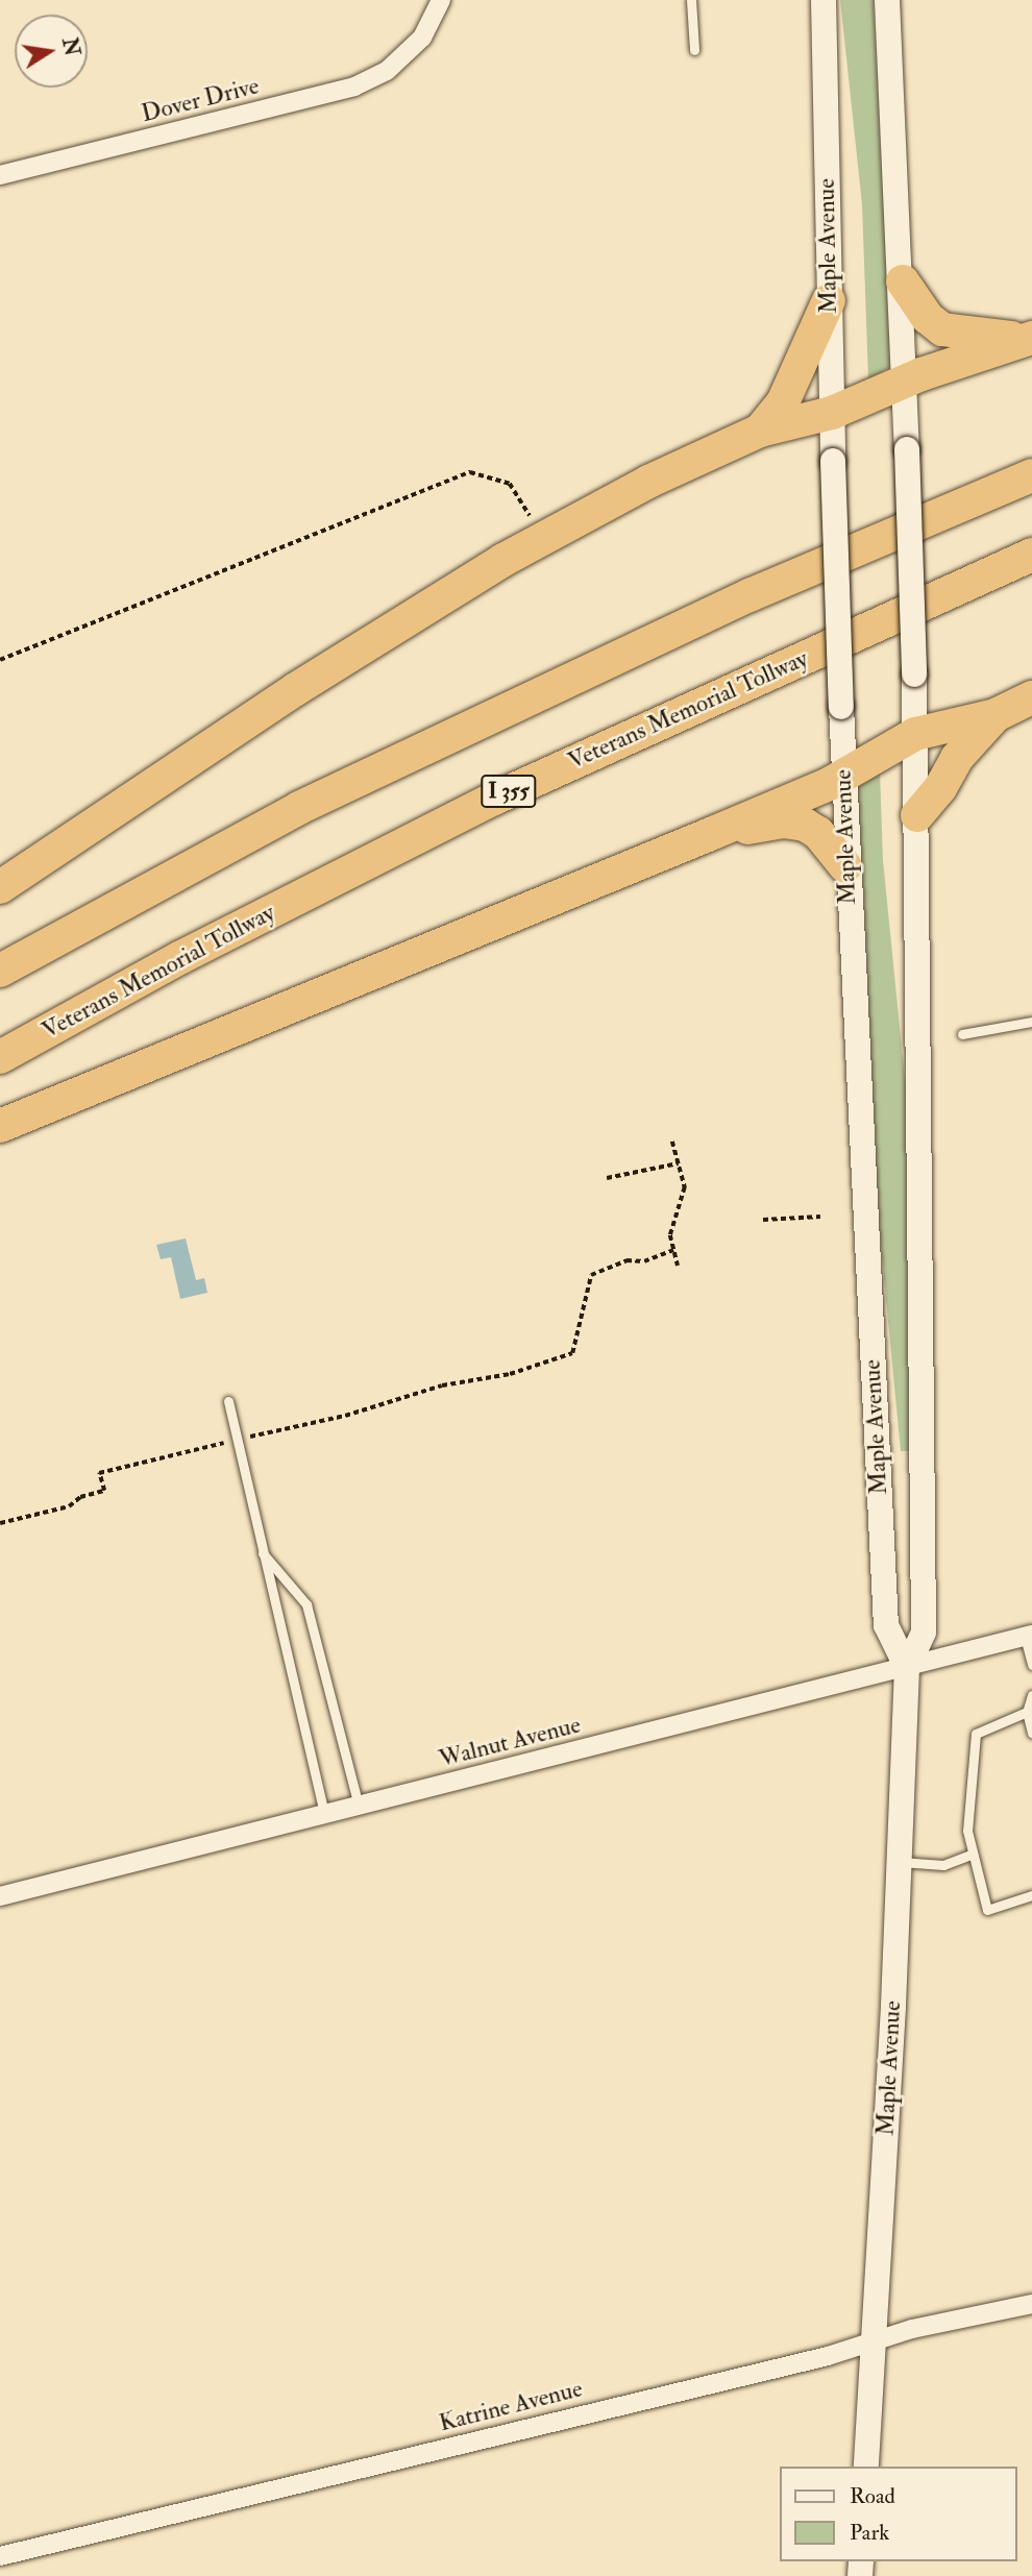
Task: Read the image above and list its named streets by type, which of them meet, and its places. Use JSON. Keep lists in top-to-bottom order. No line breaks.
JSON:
{"streets":{"highway":["Veterans Memorial Tollway","I 355"],"main road":["Maple Avenue"],"street":["Dover Drive","Walnut Avenue","Katrine Avenue"]},"crossings":[["Maple Avenue","Walnut Avenue"],["Maple Avenue","Katrine Avenue"]],"legend":["Road","Park"],"north":"right"}
